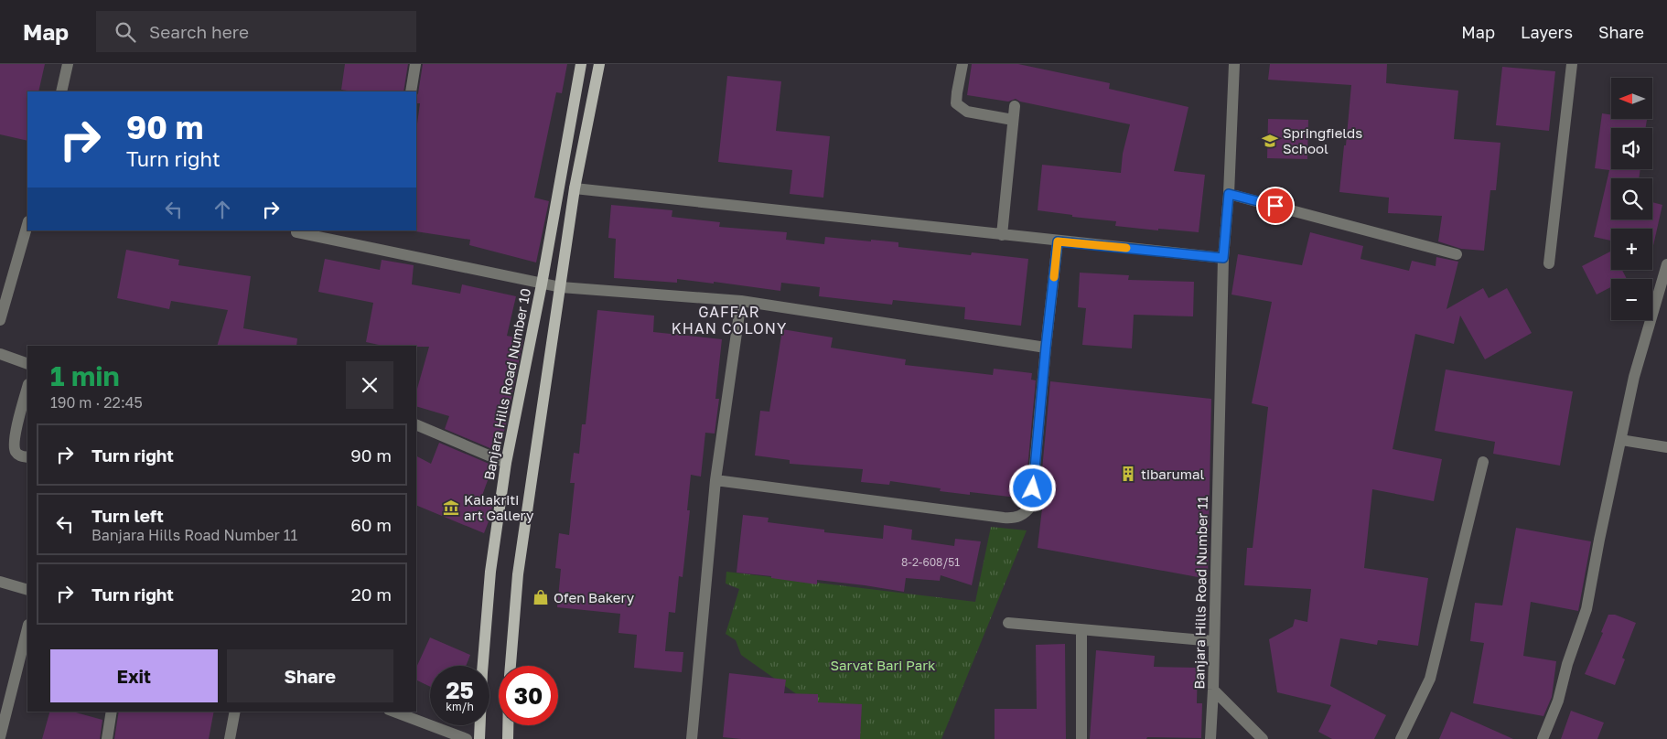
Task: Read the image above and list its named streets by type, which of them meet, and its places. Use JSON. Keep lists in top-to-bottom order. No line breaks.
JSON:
{"streets":{"main road":["Banjara Hills Road Number 10"],"street":["Banjara Hills Road Number 11"]},"districts":["GAFFAR KHAN COLONY"],"parks":["Sarvat Bari Park"],"places":{"school or university":["Springfields School"],"building":["tibarumal"],"museum":["Kalakriti art Gallery"],"shop":["Ofen Bakery"]},"house_numbers":["8-2-608/51"],"north":"left","page":{"header":"Map","search":"Search here","nav":["Map","Layers","Share"],"map_buttons":["+","−"],"turn":["90 m","Turn right"],"heading":["1 min","190 m · 22:45"],"list":[{"name":"Turn right","value":"90 m"},{"name":"Turn left","note":"Banjara Hills Road Number 11","value":"60 m"},{"name":"Turn right","value":"20 m"}],"buttons":["Exit","Share"],"speed":"25 km/h","limit":"30"}}
